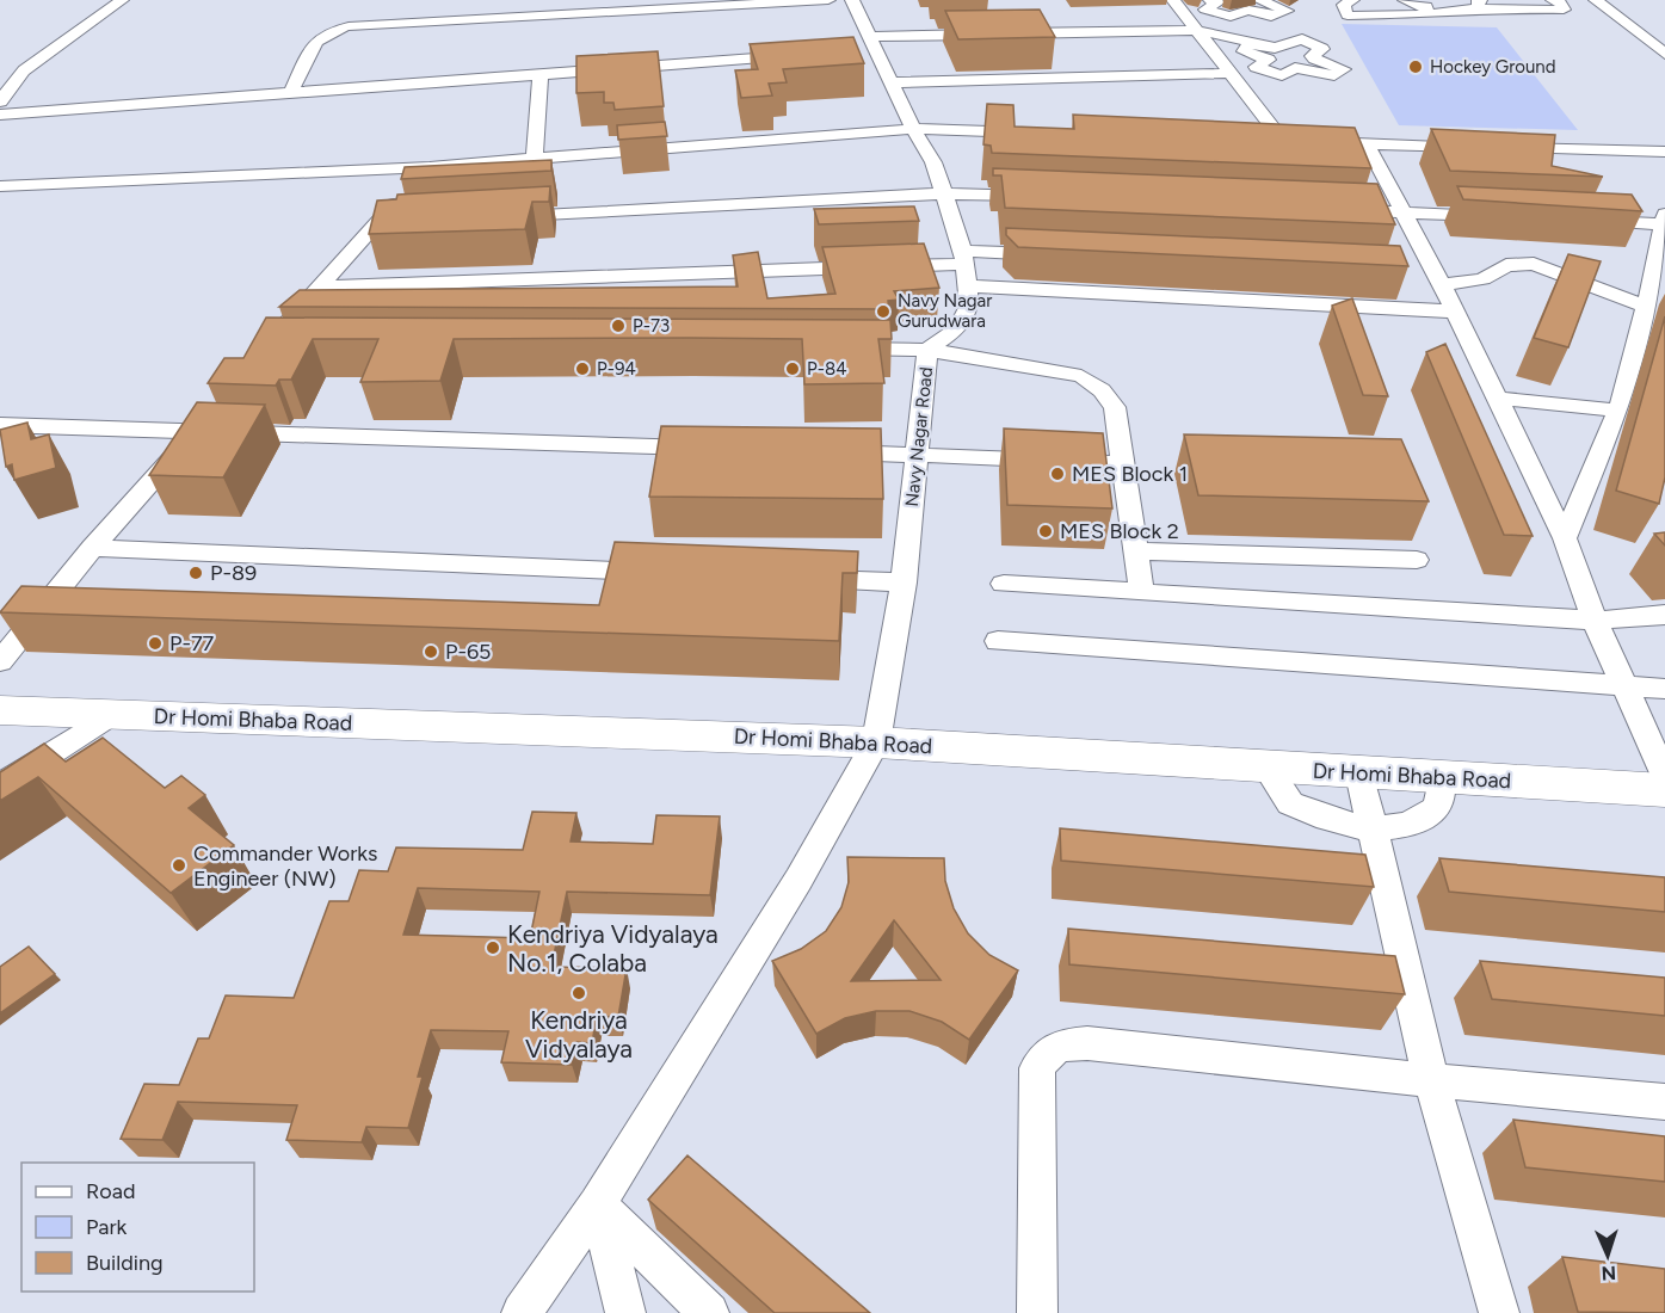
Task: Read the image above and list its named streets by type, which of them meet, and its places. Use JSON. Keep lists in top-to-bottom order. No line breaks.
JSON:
{"streets":{"street":["Navy Nagar Road","Dr Homi Bhaba Road"]},"crossings":[["Navy Nagar Road","Dr Homi Bhaba Road"]],"places":["Hockey Ground","Navy Nagar Gurudwara","P-73","P-94","P-84","MES Block 1","MES Block 2","P-89","P-77","P-65","Commander Works Engineer (NW)","Kendriya Vidyalaya No.1, Colaba","Kendriya Vidyalaya"],"legend":["Road","Park","Building"],"north":"bottom"}
